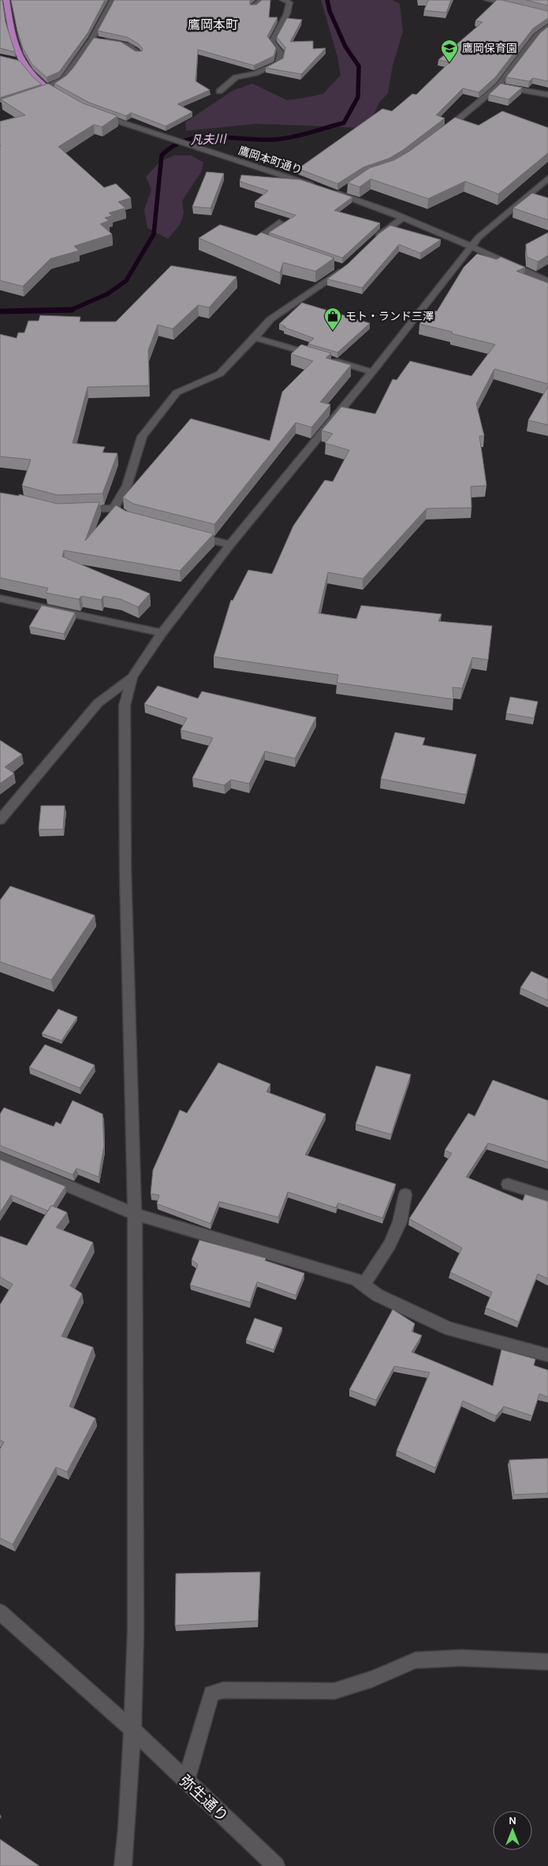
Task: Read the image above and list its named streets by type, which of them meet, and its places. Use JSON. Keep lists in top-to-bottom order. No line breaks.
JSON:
{"streets":{"street":["鷹岡本町通り","弥生通り"]},"districts":["鷹岡本町"],"water":["凡夫川"],"places":{"school or university":["鷹岡保育園"],"shop":["モト・ランド三澤"]},"north":"top"}
